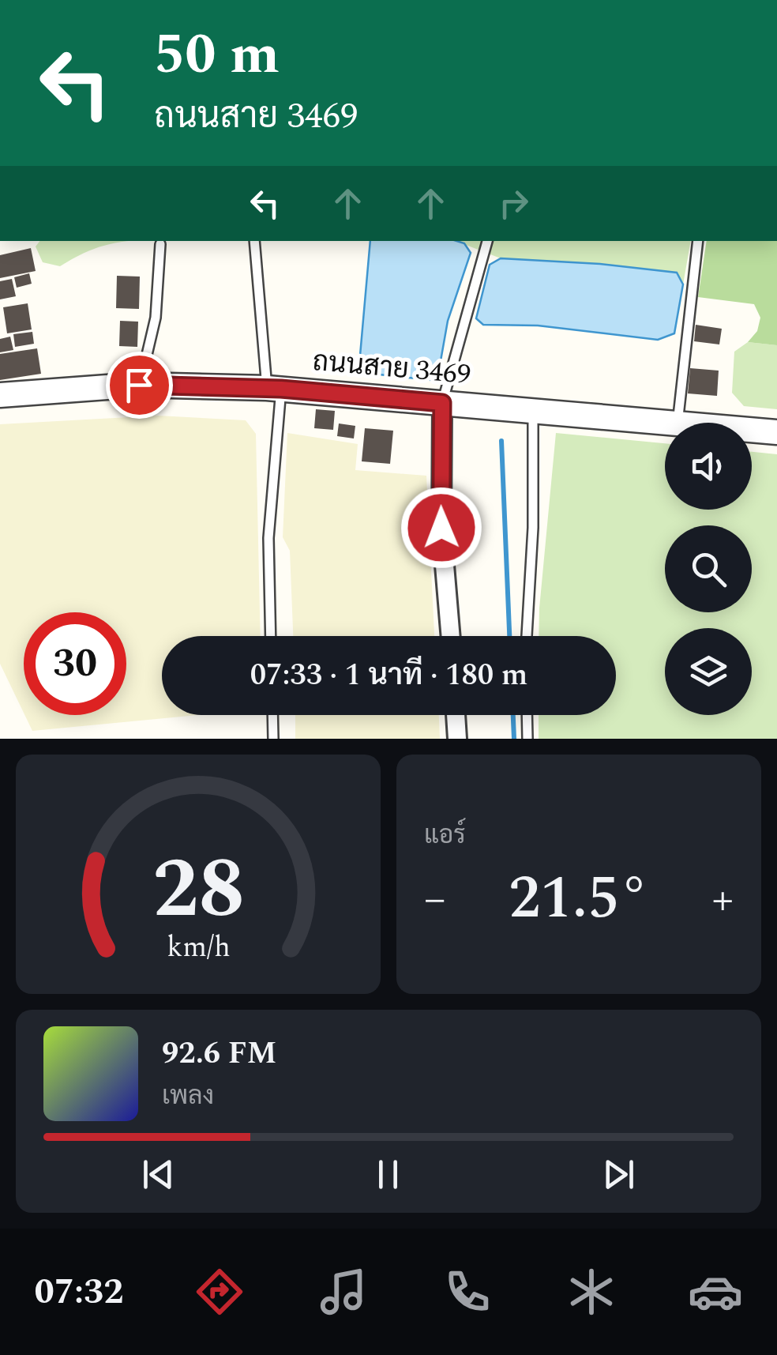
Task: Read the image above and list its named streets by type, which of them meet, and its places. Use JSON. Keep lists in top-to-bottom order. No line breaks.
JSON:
{"streets":{"street":["ถนนสาย 3469"]},"page":{"turn":["50 m","ถนนสาย 3469"],"limit":"30","trip":"07:33 · 1 นาที · 180 m","tile":"แอร์","heat":["−","21.5°","+"],"song":["92.6 FM","เพลง"],"tabs":"07:32","gauge":["28","km/h"]}}
